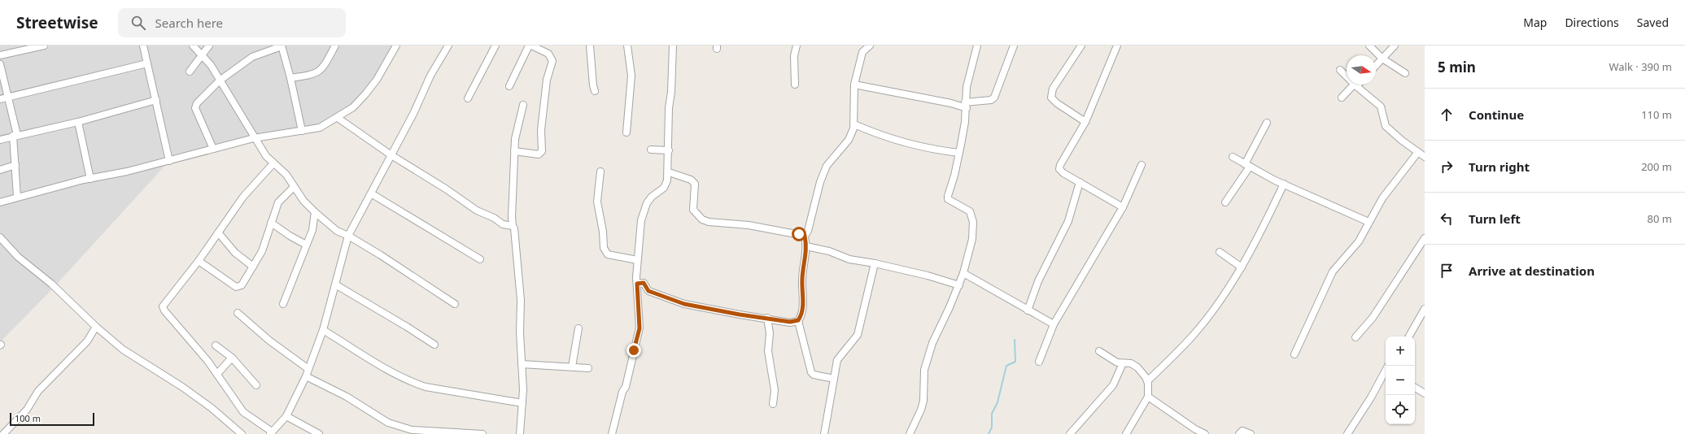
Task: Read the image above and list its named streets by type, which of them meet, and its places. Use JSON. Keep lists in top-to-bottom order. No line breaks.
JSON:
{"scale_bar":"100 m","north":"right","page":{"header":"Streetwise","search":"Search here","nav":["Map","Directions","Saved"],"heading":["5 min","Walk · 390 m"],"list":[["Continue","110 m"],["Turn right","200 m"],["Turn left","80 m"],"Arrive at destination"],"map_buttons":["+","−"],"scale":"100 m"}}
